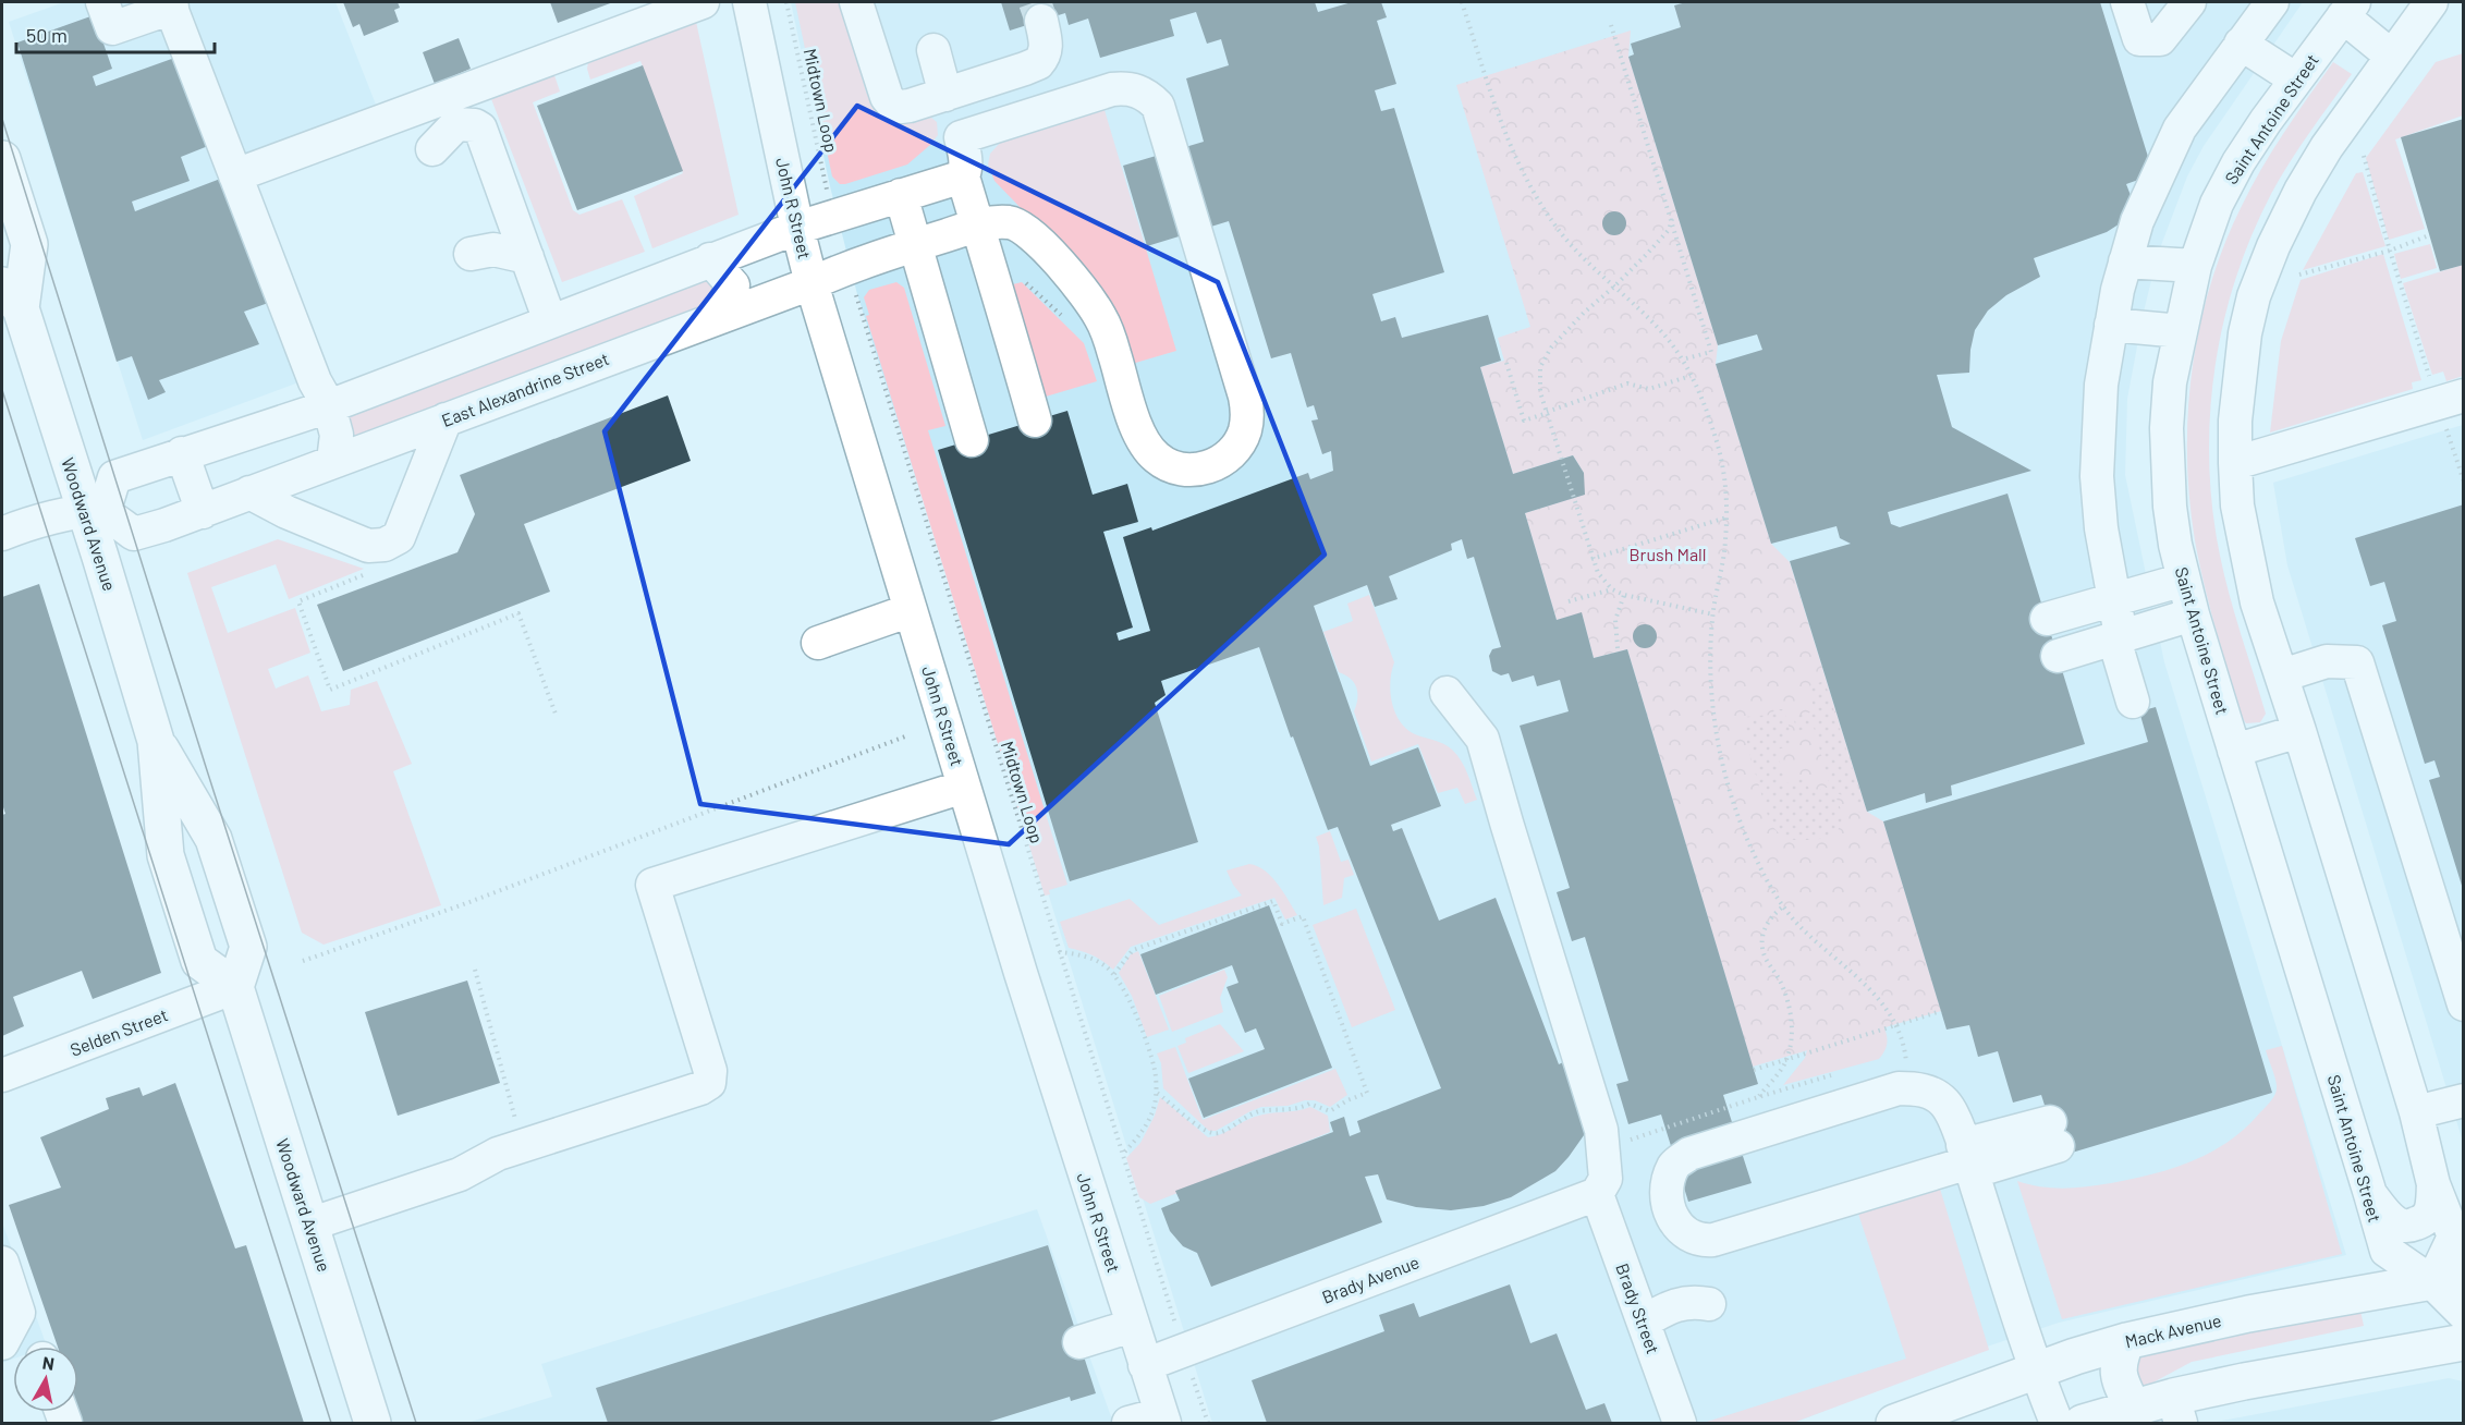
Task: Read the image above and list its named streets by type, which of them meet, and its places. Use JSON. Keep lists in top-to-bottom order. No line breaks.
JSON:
{"streets":{"main road":["Woodward Avenue","Mack Avenue"],"street":["Saint Antoine Street","John R Street","East Alexandrine Street","Selden Street","Brady Avenue","Brady Street"],"path":["Midtown Loop"]},"crossings":[["Saint Antoine Street","Mack Avenue"],["John R Street","East Alexandrine Street"],["John R Street","Brady Avenue"],["East Alexandrine Street","Woodward Avenue"],["Woodward Avenue","Selden Street"],["Brady Avenue","Brady Street"]],"parks":["Brush Mall"],"scale_bar":"50 m","north":"top"}
